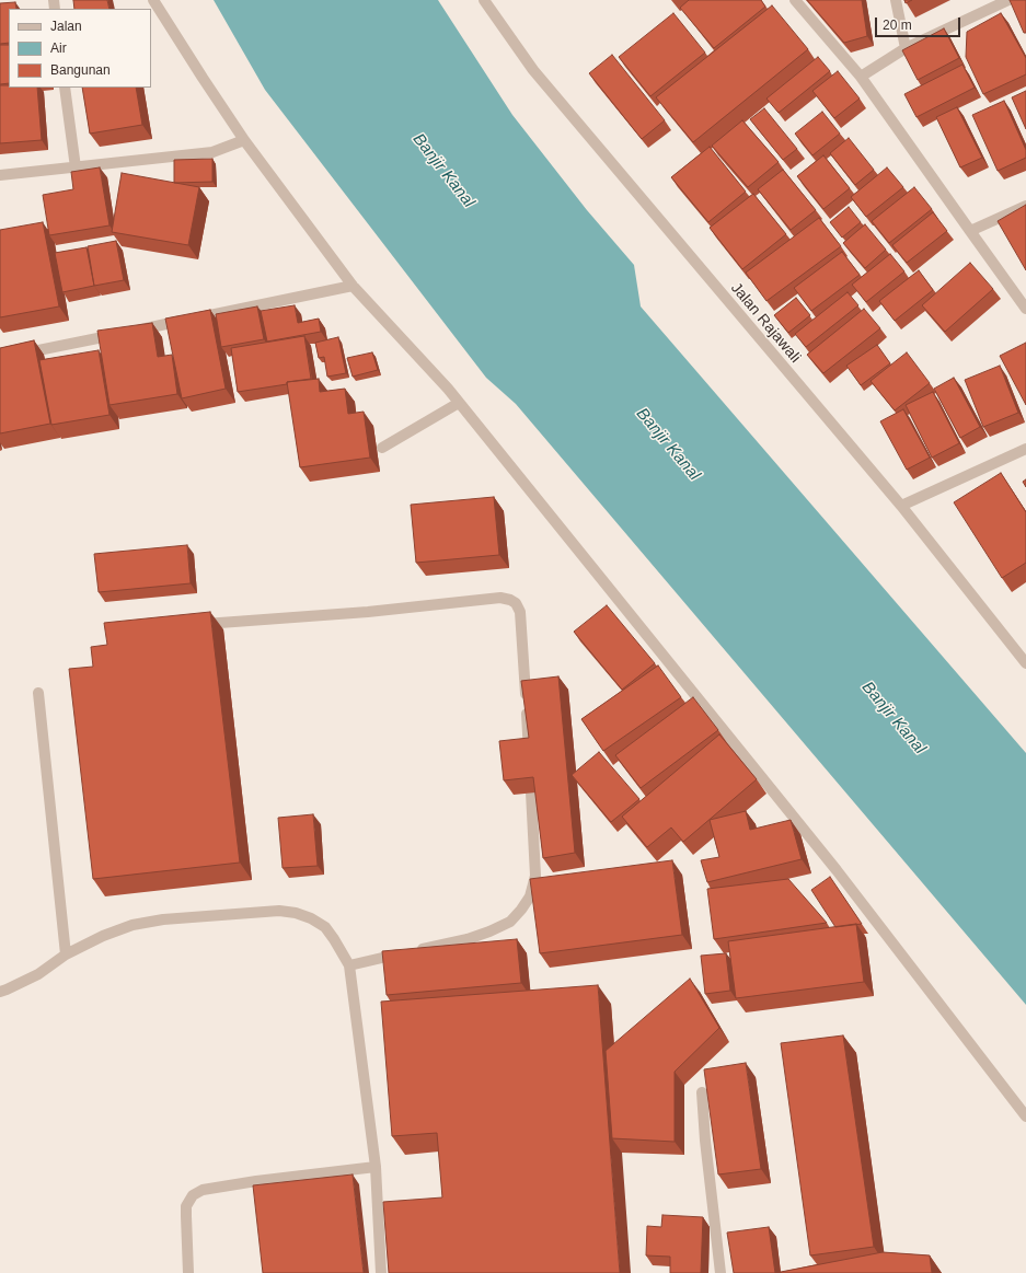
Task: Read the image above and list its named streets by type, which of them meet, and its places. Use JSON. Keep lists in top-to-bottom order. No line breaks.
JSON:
{"streets":{"street":["Jalan Rajawali"]},"water":["Banjir Kanal"],"legend":["Jalan","Air","Bangunan"],"scale_bar":"20 m"}
